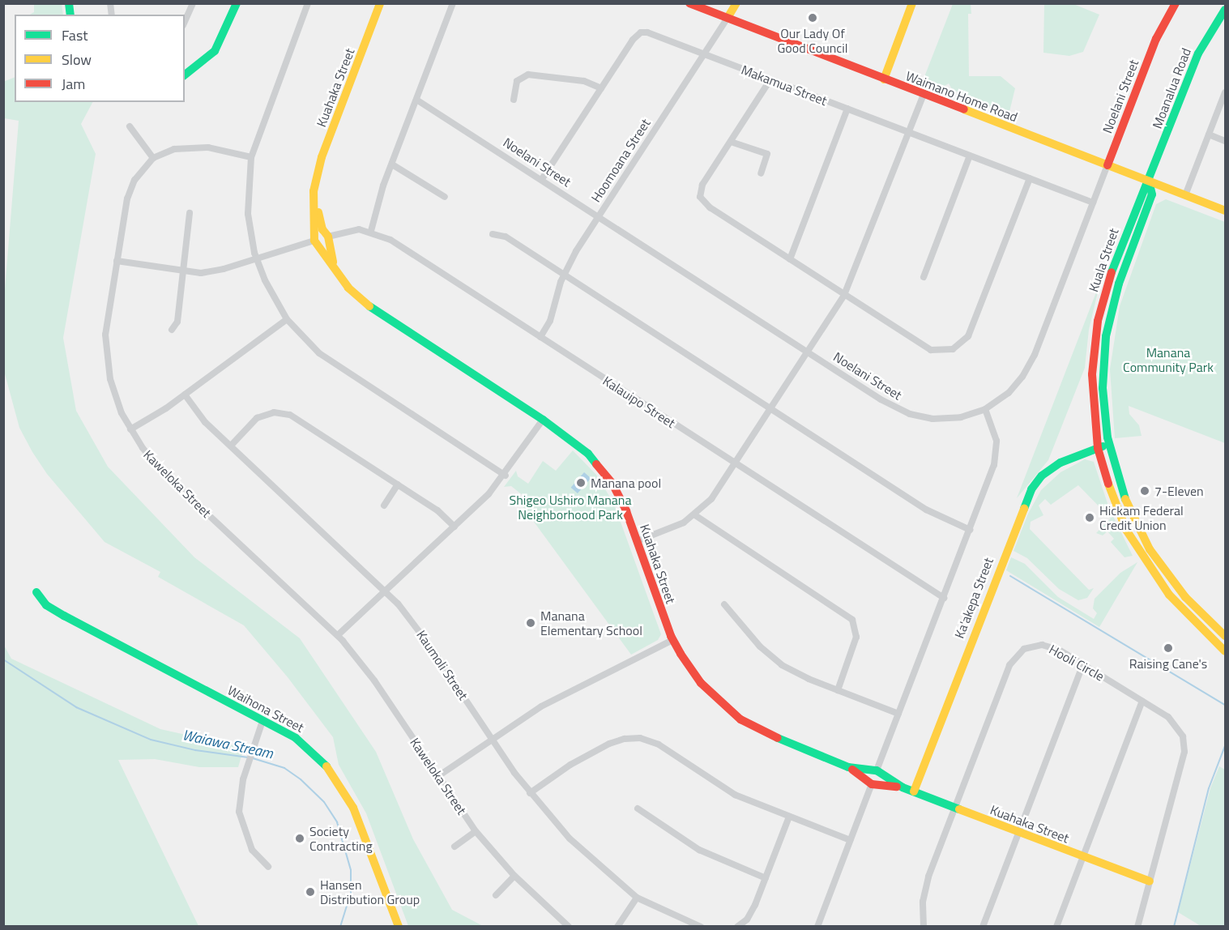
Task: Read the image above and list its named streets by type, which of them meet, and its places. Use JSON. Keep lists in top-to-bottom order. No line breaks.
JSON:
{"streets":{"street":["Makamua Street","Kuahaka Street","Moanalua Road","Waimano Home Road","Noelani Street","Hoomoana Street","Kuala Street","Kalauipo Street","Kaweloka Street","Ka'akepa Street","Hooli Circle","Kaumoli Street","Waihona Street"]},"crossings":[["Makamua Street","Noelani Street"],["Makamua Street","Hoomoana Street"],["Kuahaka Street","Kalauipo Street"],["Kuahaka Street","Ka'akepa Street"],["Kuahaka Street","Hooli Circle"],["Moanalua Road","Waimano Home Road"],["Moanalua Road","Kuala Street"],["Waimano Home Road","Noelani Street"],["Waimano Home Road","Hoomoana Street"],["Waimano Home Road","Kuala Street"],["Noelani Street","Hoomoana Street"],["Hoomoana Street","Kalauipo Street"],["Kuala Street","Ka'akepa Street"]],"water":["Waiawa Stream"],"parks":["Manana Community Park","Shigeo Ushiro Manana Neighborhood Park"],"places":["Our Lady Of Good Council","Manana pool","7-Eleven","Hickam Federal Credit Union","Manana Elementary School","Raising Cane's","Society Contracting","Hansen Distribution Group"],"legend":["Fast","Slow","Jam"]}
